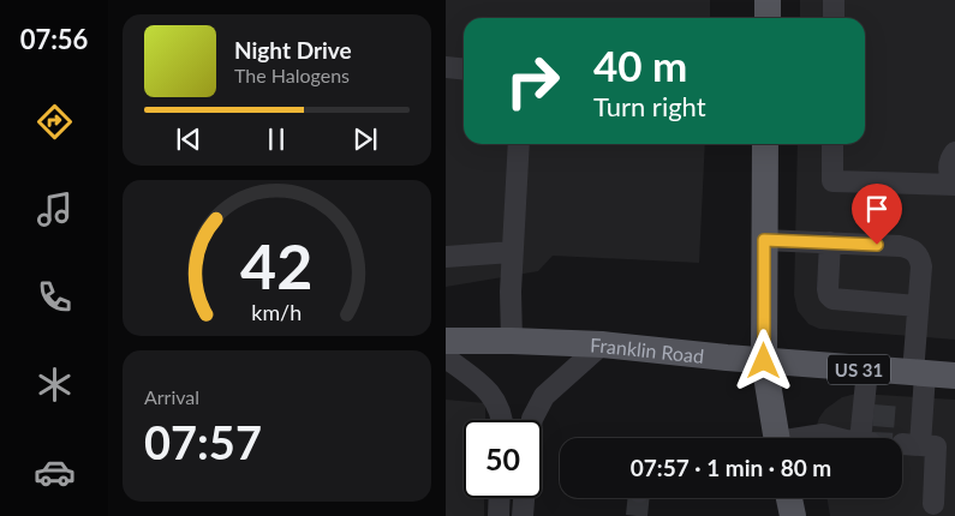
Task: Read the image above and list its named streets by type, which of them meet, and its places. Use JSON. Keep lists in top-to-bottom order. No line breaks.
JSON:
{"streets":{"main road":["Franklin Road","US 31"]},"page":{"tabs":"07:56","turn":["40 m","Turn right"],"song":["Night Drive","The Halogens"],"tile":["Arrival","07:57"],"limit":"50","trip":"07:57 · 1 min · 80 m","gauge":["42","km/h"]}}
